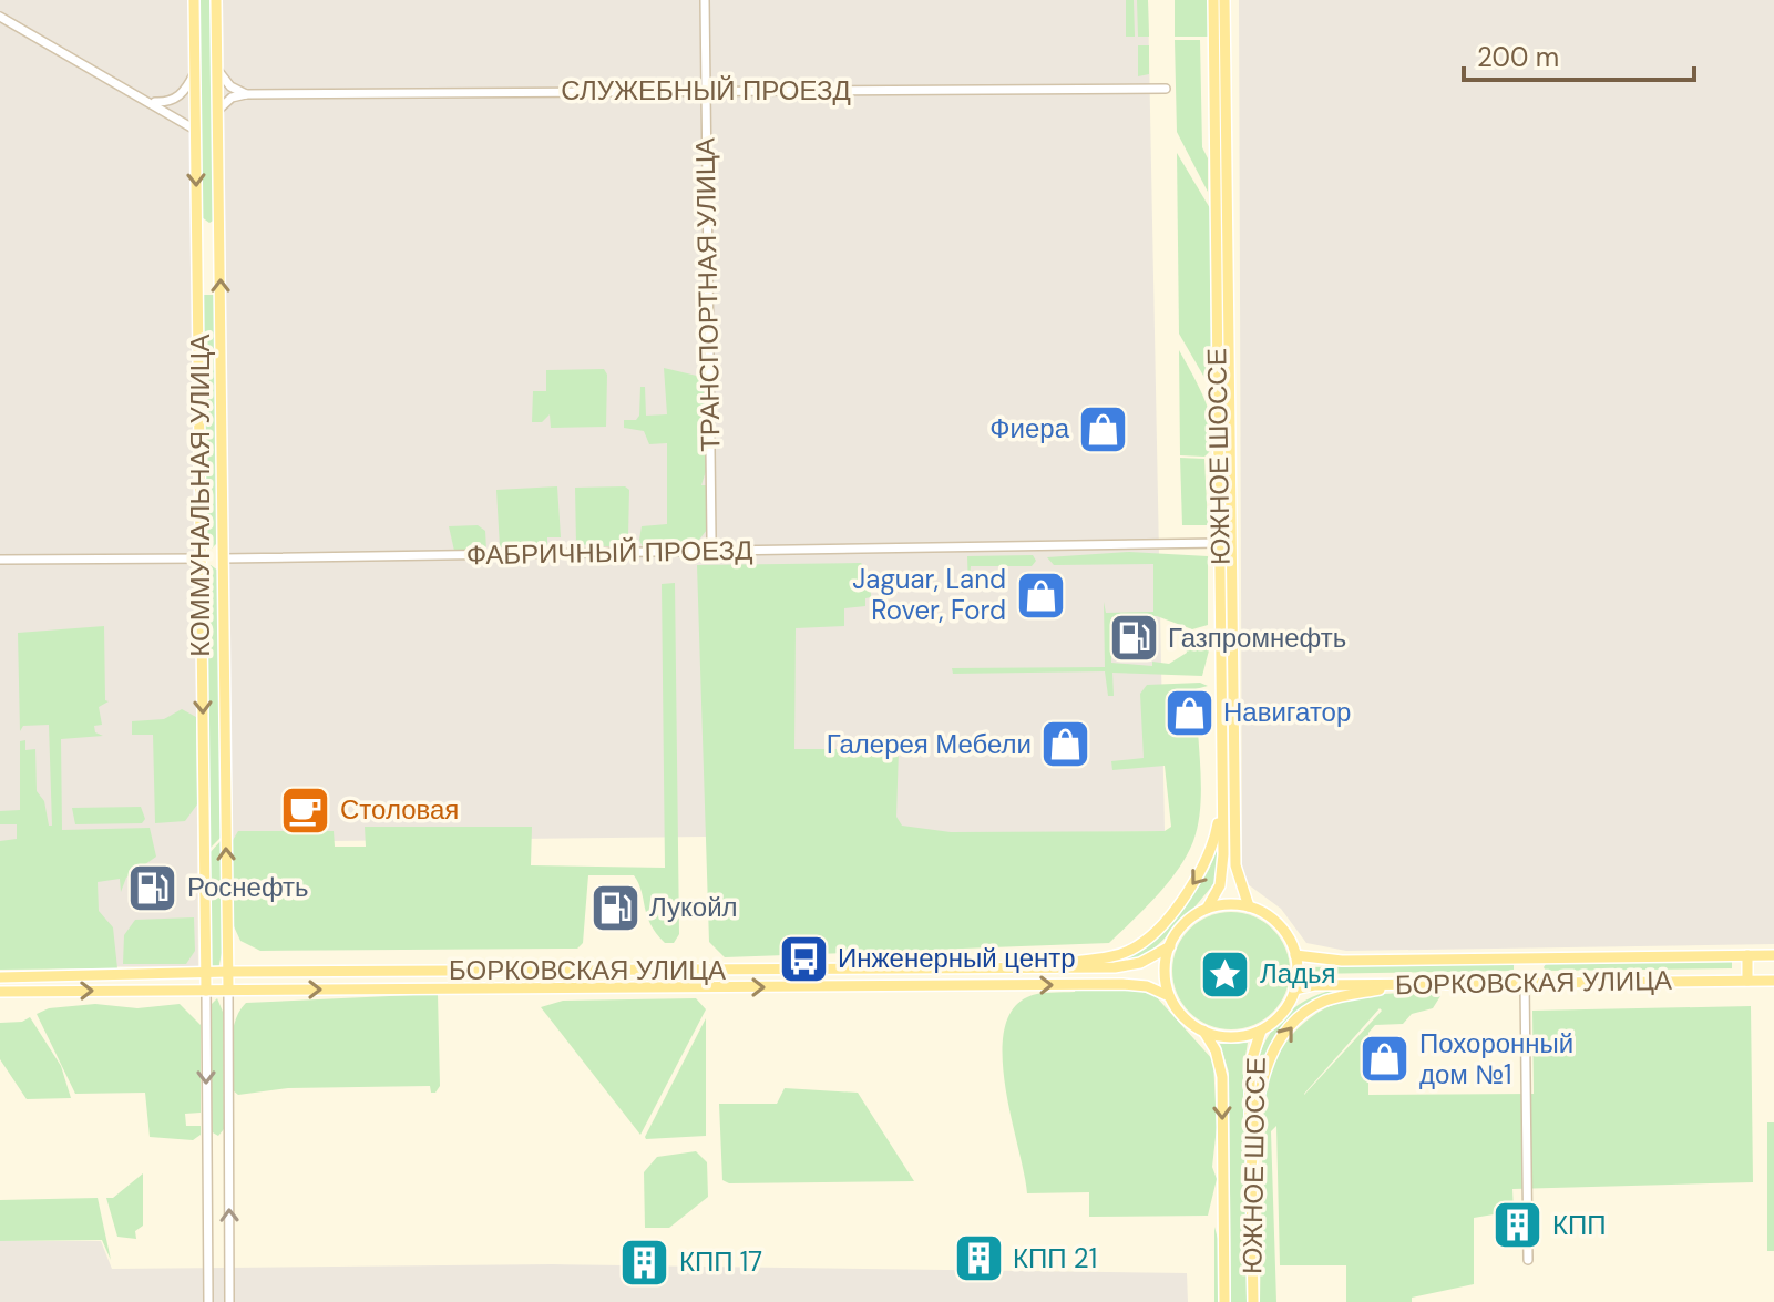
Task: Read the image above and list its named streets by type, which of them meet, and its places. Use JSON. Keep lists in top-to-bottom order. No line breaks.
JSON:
{"streets":{"main road":["ЮЖНОЕ ШОССЕ","КОММУНАЛЬНАЯ УЛИЦА","ФАБРИЧНЫЙ ПРОЕЗД","БОРКОВСКАЯ УЛИЦА"],"street":["СЛУЖЕБНЫЙ ПРОЕЗД","ТРАНСПОРТНАЯ УЛИЦА"]},"crossings":[["СЛУЖЕБНЫЙ ПРОЕЗД","ТРАНСПОРТНАЯ УЛИЦА"],["СЛУЖЕБНЫЙ ПРОЕЗД","КОММУНАЛЬНАЯ УЛИЦА"],["ЮЖНОЕ ШОССЕ","ФАБРИЧНЫЙ ПРОЕЗД"],["ЮЖНОЕ ШОССЕ","БОРКОВСКАЯ УЛИЦА"],["КОММУНАЛЬНАЯ УЛИЦА","ФАБРИЧНЫЙ ПРОЕЗД"],["КОММУНАЛЬНАЯ УЛИЦА","БОРКОВСКАЯ УЛИЦА"]],"places":{"shop":["Фиера","Jaguar, Land Rover, Ford","Навигатор","Галерея Мебели","Похоронный дом №1"],"fuel station":["Газпромнефть","Роснефть","Лукойл"],"cafe":["Столовая"],"bus stop":["Инженерный центр"],"place":["Ладья"],"building":["КПП","КПП 21","КПП 17"]},"scale_bar":"200 m"}
